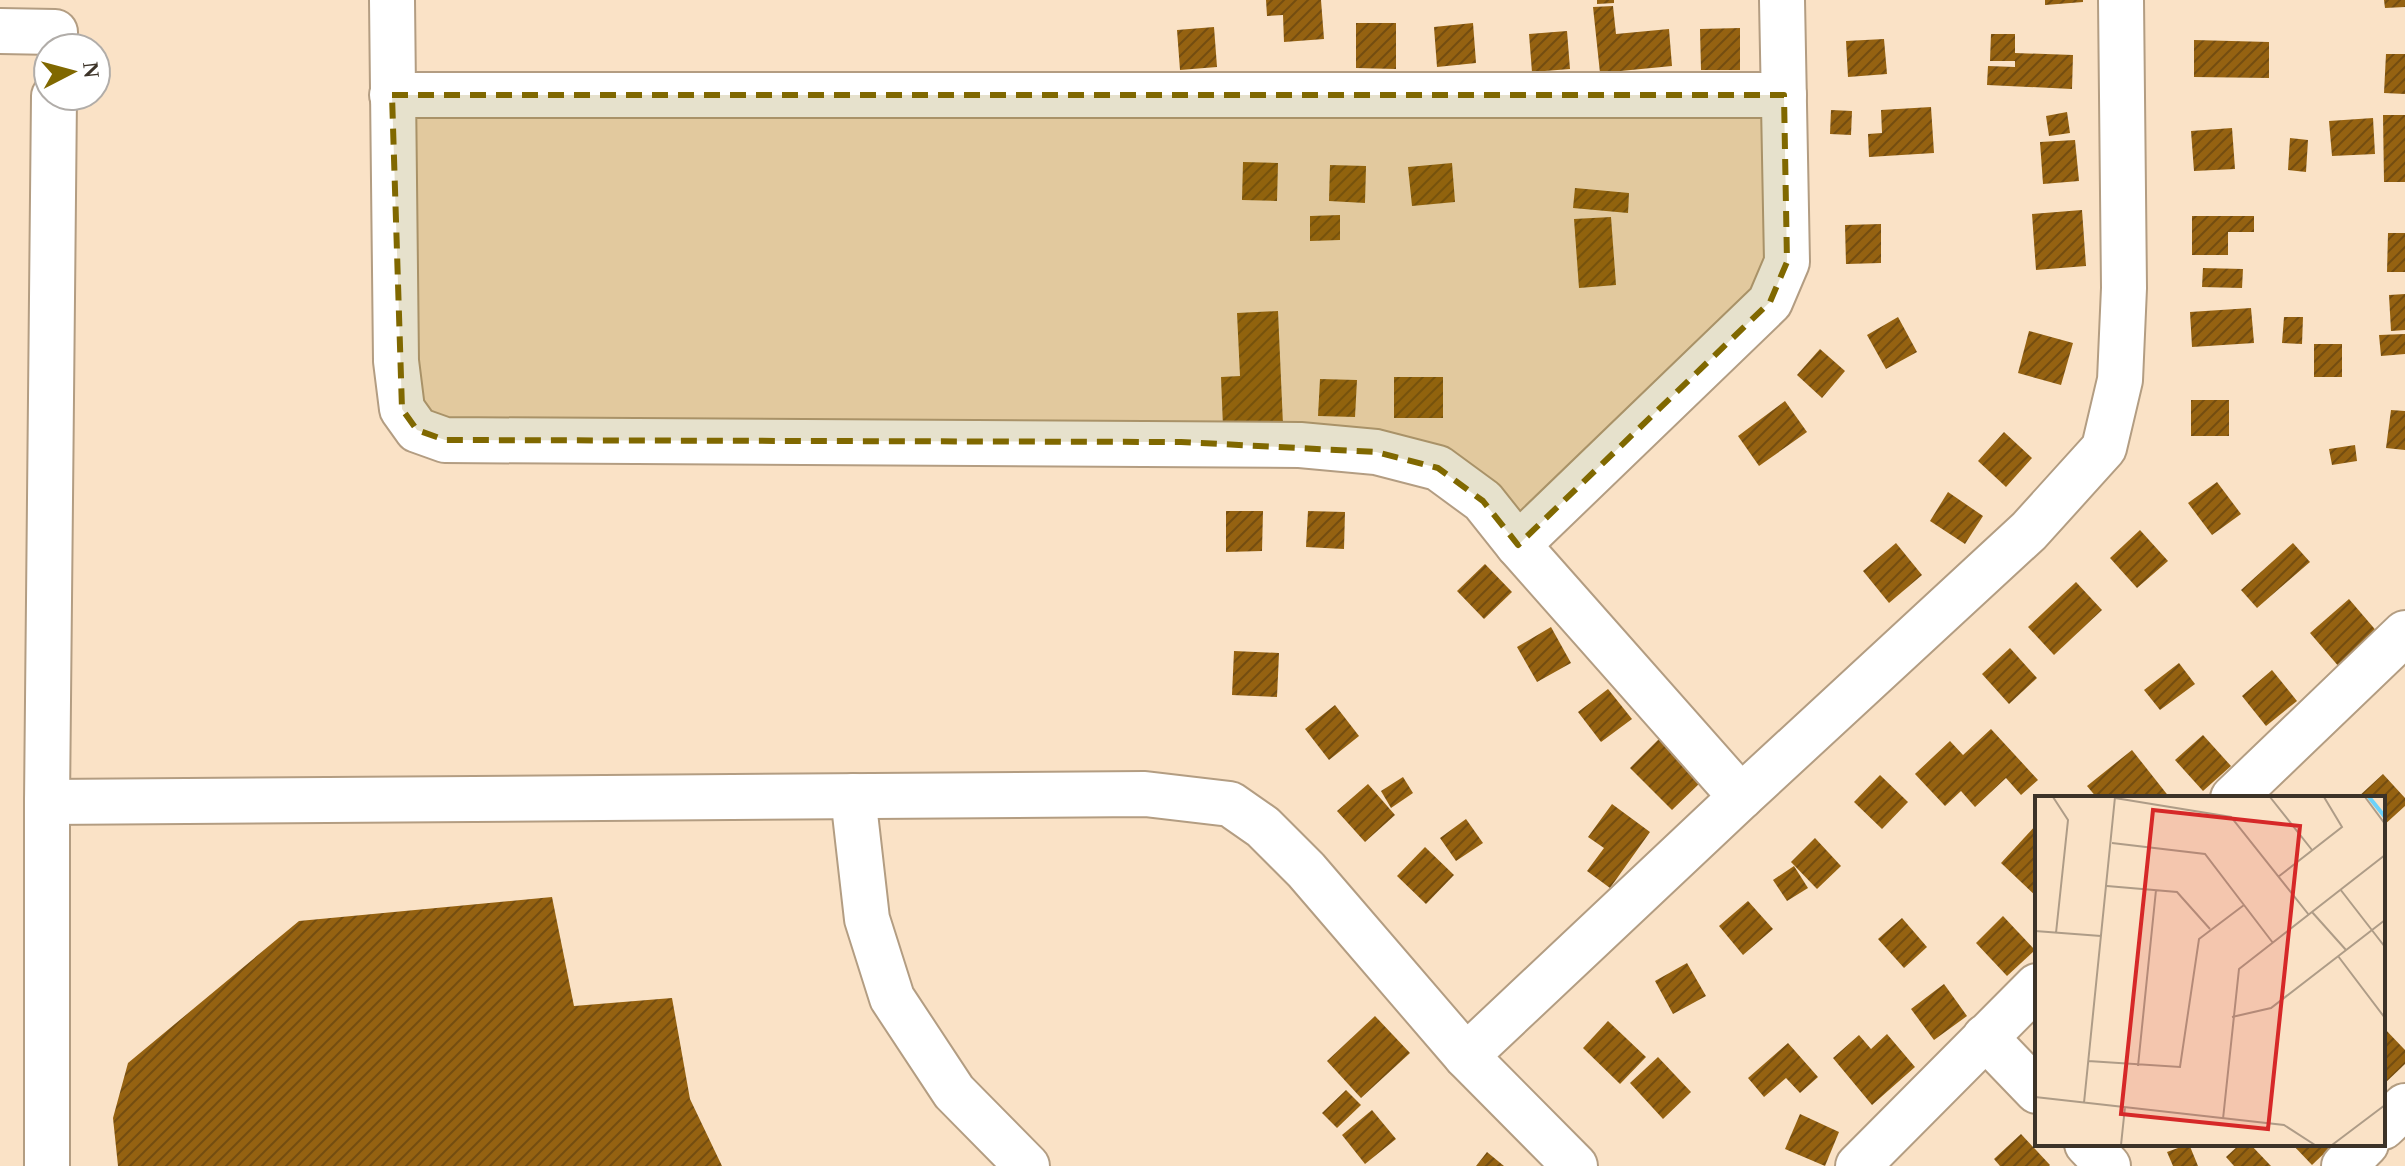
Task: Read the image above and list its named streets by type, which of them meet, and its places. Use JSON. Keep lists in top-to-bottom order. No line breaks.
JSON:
{"north":"right"}
